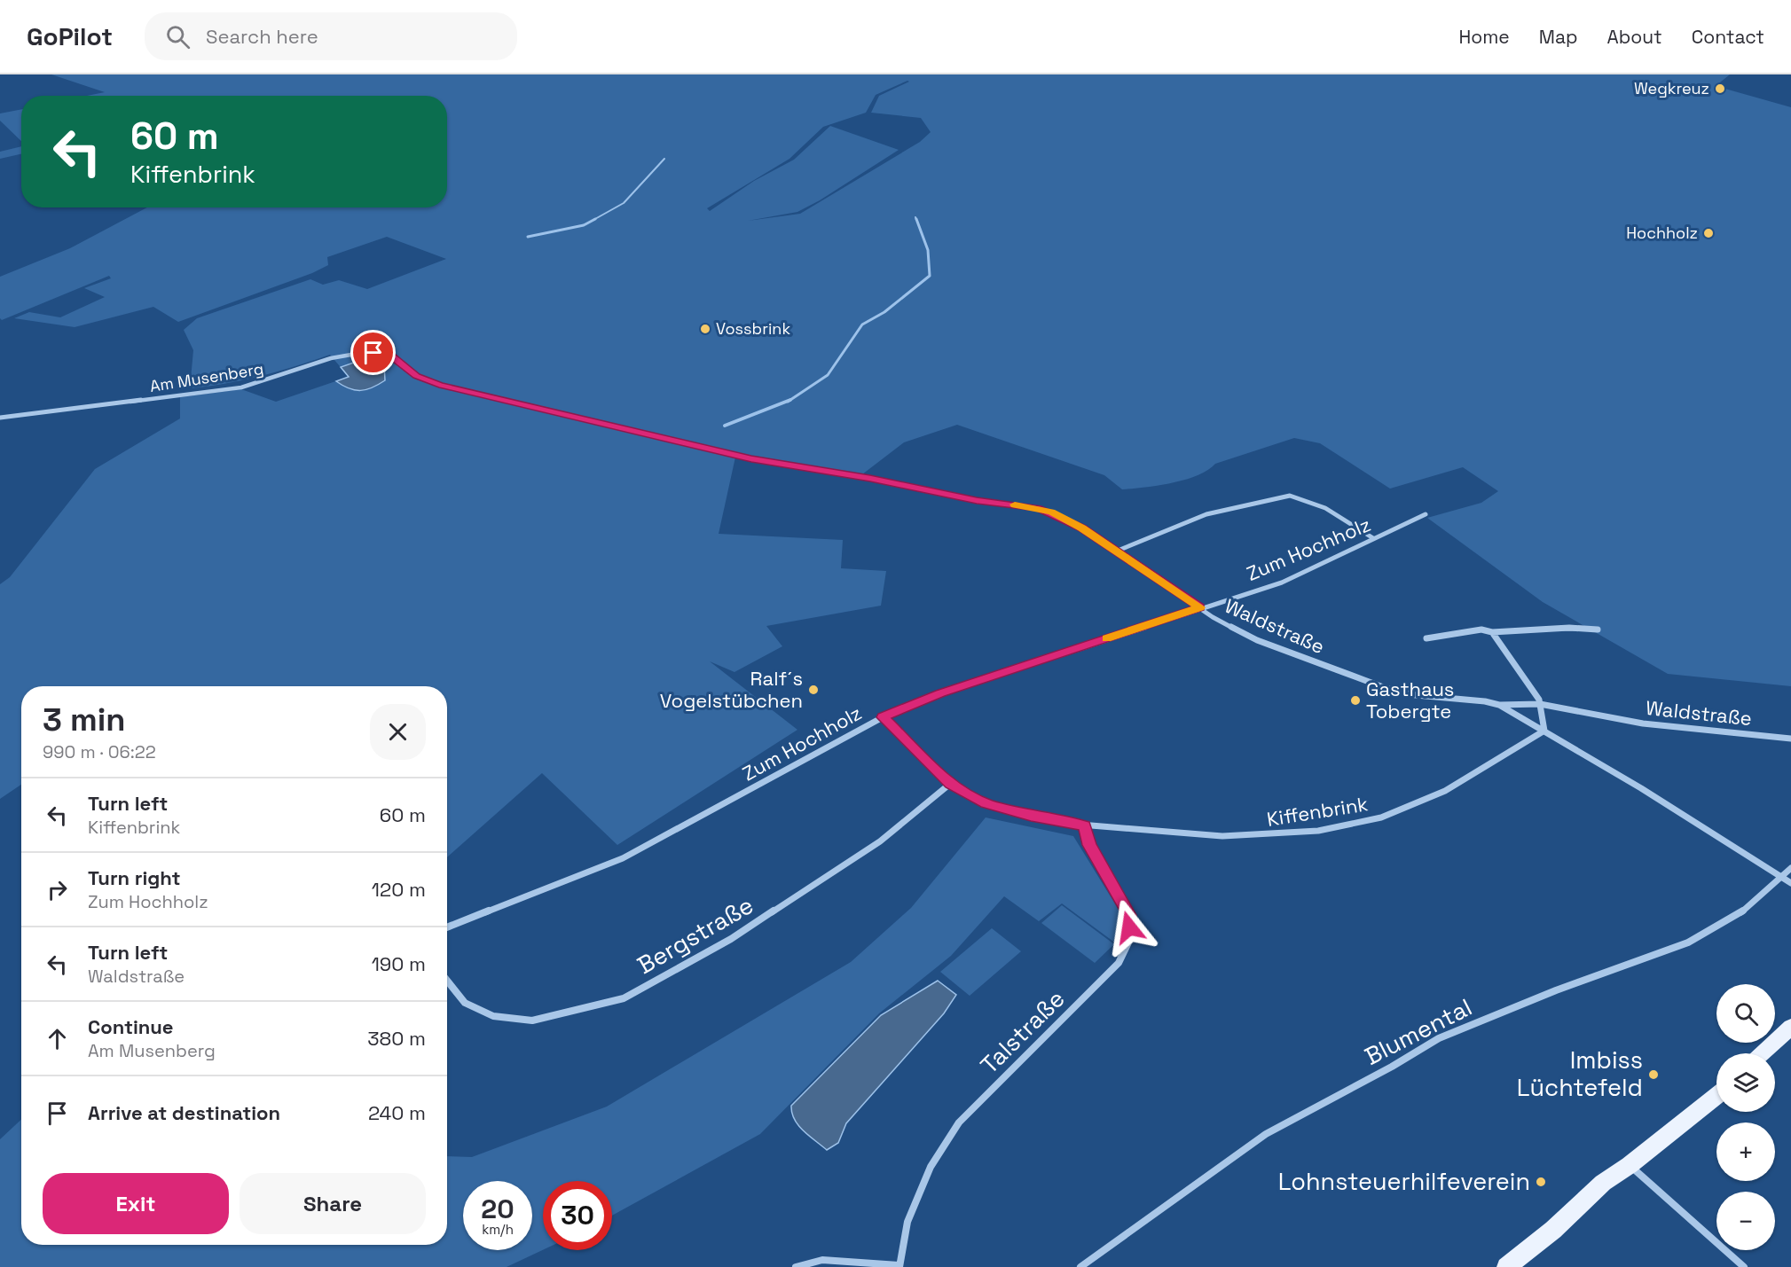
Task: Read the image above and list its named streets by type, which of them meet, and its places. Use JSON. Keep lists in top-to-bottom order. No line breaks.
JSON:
{"streets":{"street":["Am Musenberg","Zum Hochholz","Waldstraße","Kiffenbrink","Bergstraße","Talstraße","Blumental"]},"crossings":[["Am Musenberg","Waldstraße"],["Zum Hochholz","Waldstraße"],["Zum Hochholz","Kiffenbrink"],["Waldstraße","Kiffenbrink"],["Kiffenbrink","Bergstraße"],["Kiffenbrink","Talstraße"]],"places":["Wegkreuz","Hochholz","Vossbrink","Ralf´s Vogelstübchen","Gasthaus Tobergte","Imbiss Lüchtefeld","Lohnsteuerhilfeverein"],"page":{"header":"GoPilot","search":"Search here","nav":["Home","Map","About","Contact"],"turn":["60 m","Kiffenbrink"],"heading":["3 min","990 m · 06:22"],"list":[{"name":"Turn left","note":"Kiffenbrink","value":"60 m"},{"name":"Turn right","note":"Zum Hochholz","value":"120 m"},{"name":"Turn left","note":"Waldstraße","value":"190 m"},{"name":"Continue","note":"Am Musenberg","value":"380 m"},{"name":"Arrive at destination","value":"240 m"}],"map_buttons":["+","−"],"buttons":["Exit","Share"],"speed":"20 km/h","limit":"30"}}
